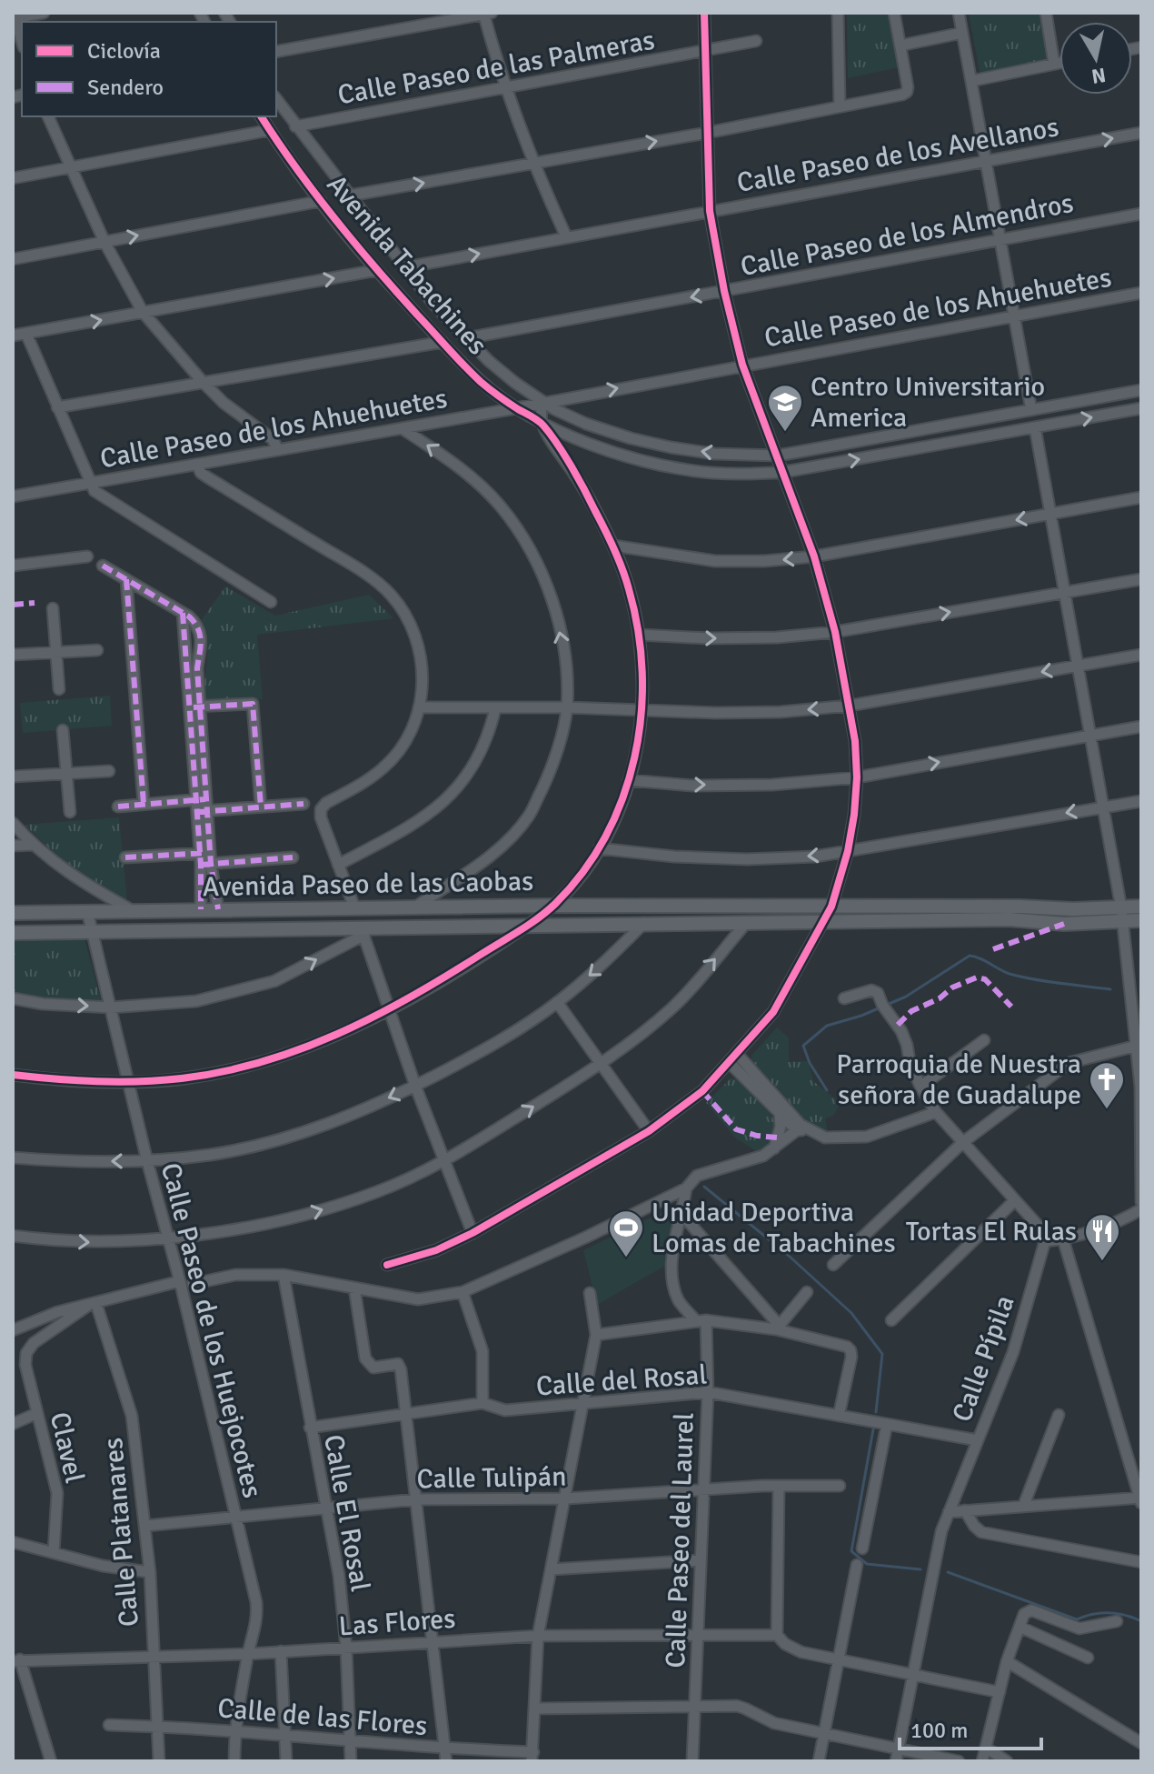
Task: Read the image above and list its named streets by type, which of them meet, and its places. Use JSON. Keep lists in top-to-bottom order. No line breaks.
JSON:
{"streets":{"main road":["Avenida Paseo de las Caobas"],"street":["Calle Paseo de las Palmeras","Calle Paseo de los Avellanos","Calle Paseo de los Almendros","Avenida Tabachines","Calle Paseo de los Ahuehuetes","Calle Paseo de los Huejocotes","Calle Pípila","Calle del Rosal","Clavel","Calle Tulipán","Calle El Rosal","Calle Platanares","Calle Paseo del Laurel","Las Flores","Calle de las Flores"]},"crossings":[["Calle Paseo de las Palmeras","Avenida Tabachines"],["Calle Paseo de los Avellanos","Avenida Tabachines"],["Calle Paseo de los Almendros","Avenida Tabachines"],["Avenida Tabachines","Calle Paseo de los Ahuehuetes"],["Avenida Paseo de las Caobas","Calle Paseo de los Huejocotes"],["Calle Paseo de los Huejocotes","Calle Tulipán"],["Calle Paseo de los Huejocotes","Las Flores"],["Calle Paseo de los Huejocotes","Calle de las Flores"],["Calle Pípila","Calle del Rosal"],["Calle del Rosal","Calle El Rosal"],["Calle del Rosal","Calle Paseo del Laurel"],["Clavel","Calle Platanares"],["Calle Tulipán","Calle El Rosal"],["Calle Tulipán","Calle Platanares"],["Calle Tulipán","Calle Paseo del Laurel"],["Calle El Rosal","Las Flores"],["Calle El Rosal","Calle de las Flores"],["Calle Platanares","Las Flores"],["Calle Platanares","Calle de las Flores"],["Calle Paseo del Laurel","Las Flores"]],"one_way":["Calle Paseo de los Almendros"],"places":{"school or university":["Centro Universitario America"],"church":["Parroquia de Nuestra señora de Guadalupe"],"sports":["Unidad Deportiva Lomas de Tabachines"],"restaurant":["Tortas El Rulas"]},"legend":["Ciclovía","Sendero"],"scale_bar":"100 m","north":"bottom"}
